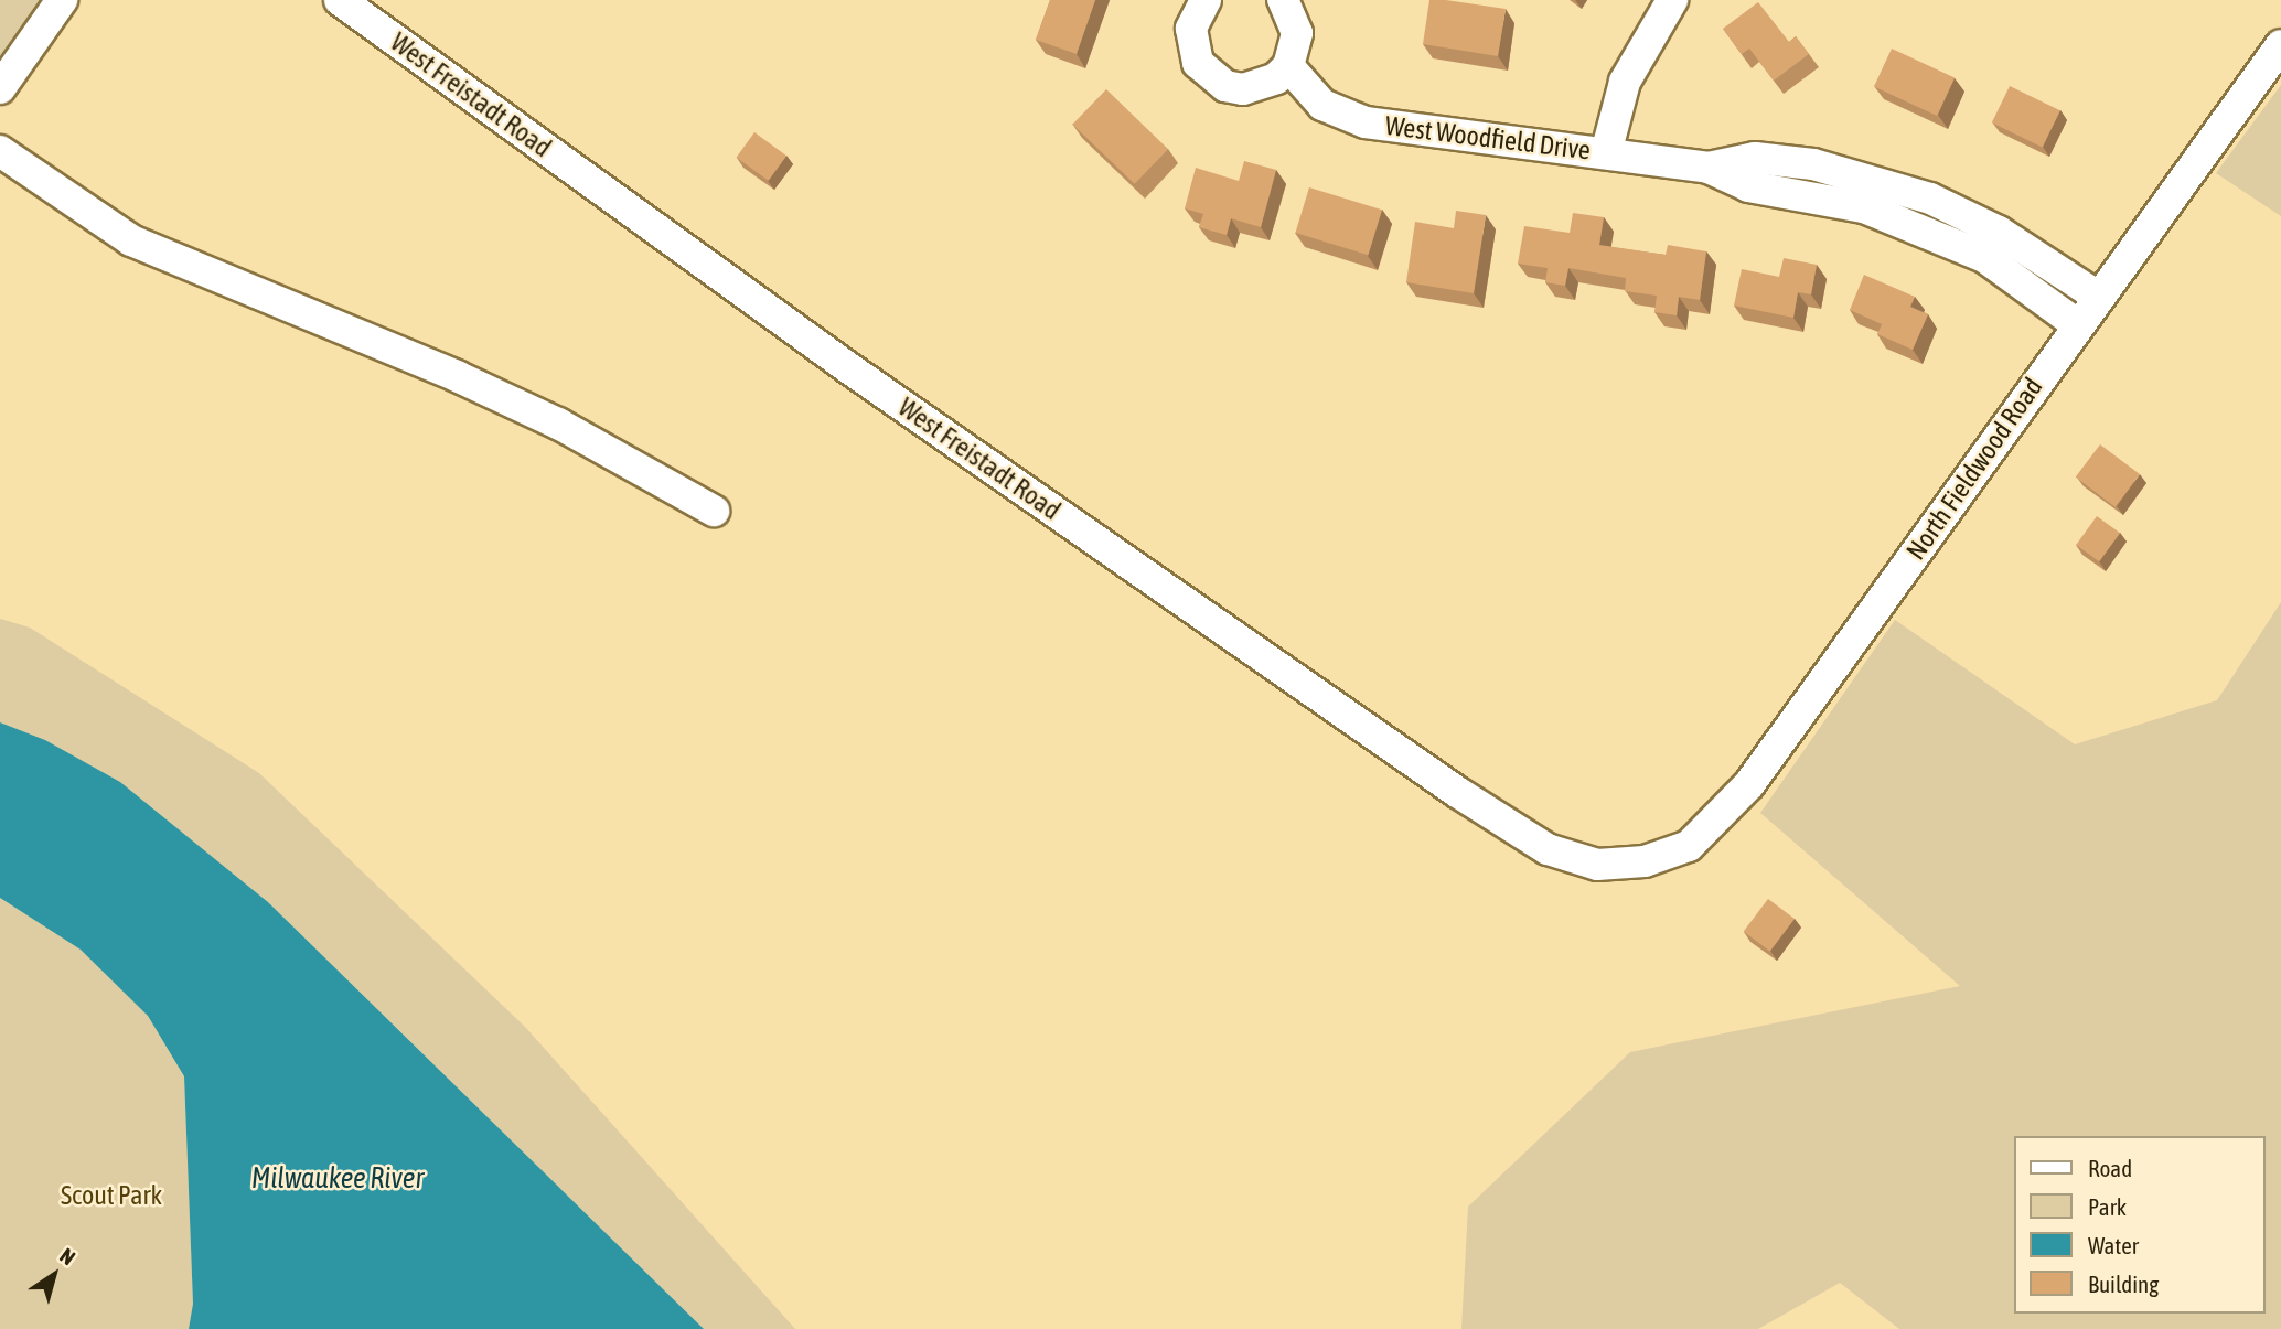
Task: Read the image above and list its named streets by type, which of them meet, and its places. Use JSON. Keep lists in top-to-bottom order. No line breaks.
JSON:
{"streets":{"street":["West Freistadt Road","West Woodfield Drive","North Fieldwood Road"]},"crossings":[["West Freistadt Road","North Fieldwood Road"],["West Woodfield Drive","North Fieldwood Road"]],"water":["Milwaukee River"],"parks":["Scout Park"],"legend":["Road","Park","Water","Building"],"north":"top right"}
